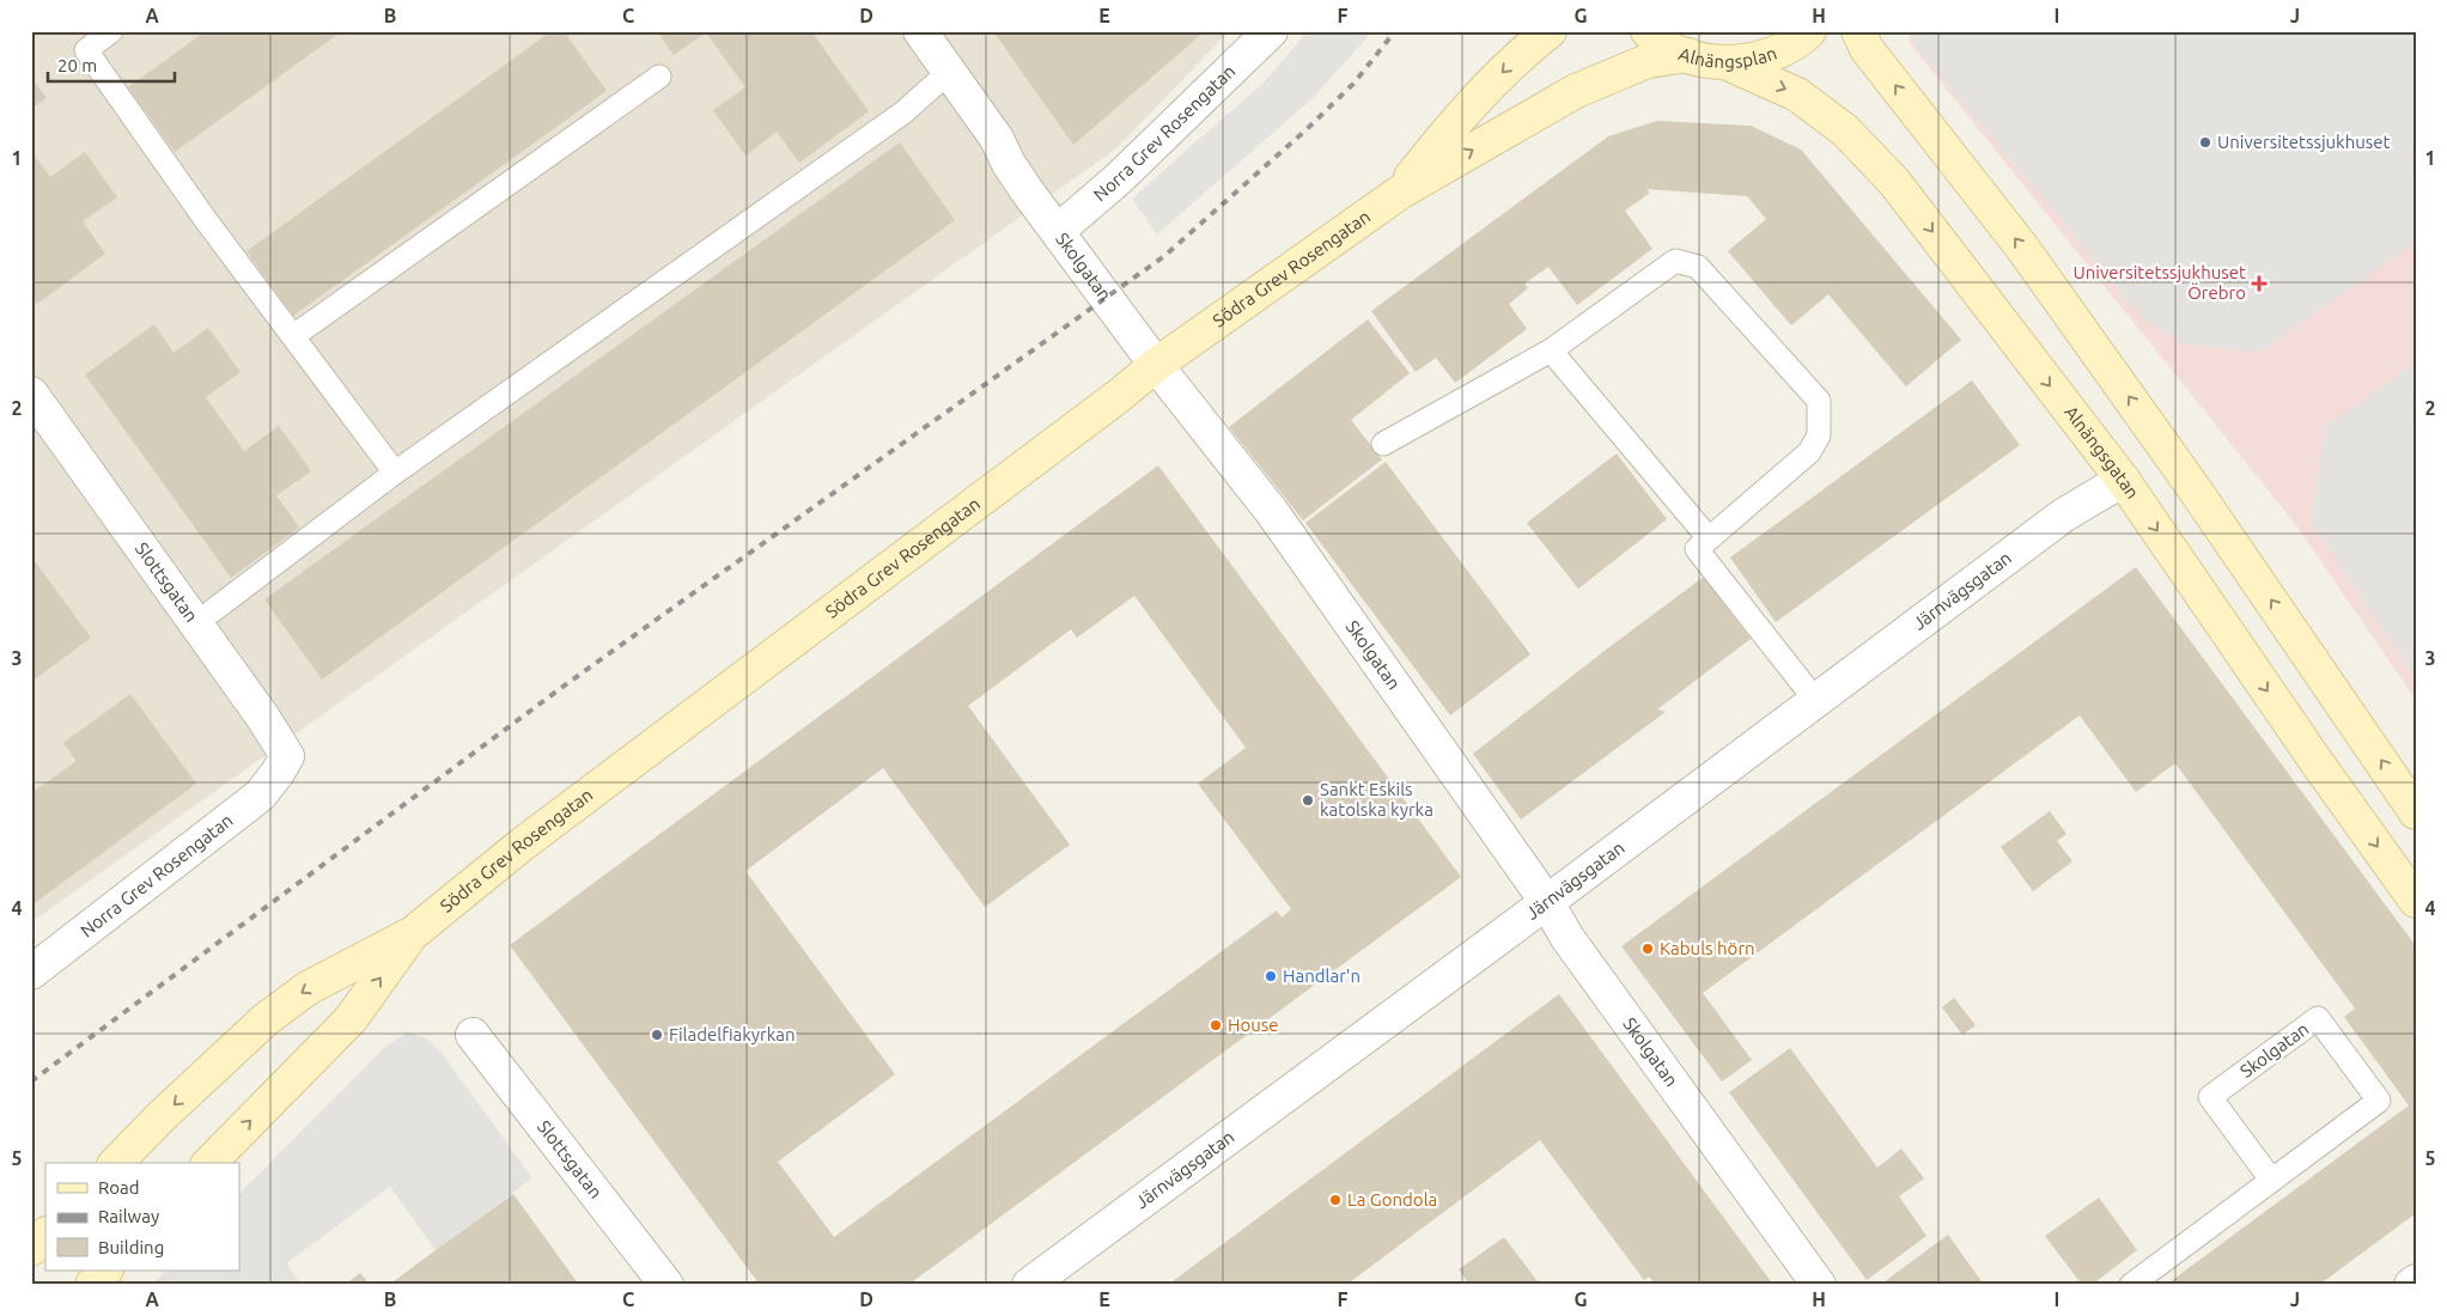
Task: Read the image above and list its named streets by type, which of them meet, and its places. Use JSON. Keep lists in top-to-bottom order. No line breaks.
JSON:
{"streets":{"main road":["Alnängsplan","Södra Grev Rosengatan","Alnängsgatan"],"street":["Norra Grev Rosengatan","Skolgatan","Slottsgatan","Järnvägsgatan"]},"crossings":[["Alnängsplan","Södra Grev Rosengatan"],["Alnängsplan","Alnängsgatan"],["Norra Grev Rosengatan","Skolgatan"],["Norra Grev Rosengatan","Slottsgatan"],["Skolgatan","Södra Grev Rosengatan"],["Skolgatan","Järnvägsgatan"],["Alnängsgatan","Järnvägsgatan"]],"places":{"other":["Universitetssjukhuset","Sankt Eskils katolska kyrka","Kabuls hörn","Handlar'n","House","Filadelfiakyrkan","La Gondola"],"health":["Universitetssjukhuset Örebro"]},"legend":["Road","Railway","Building"],"scale_bar":"20 m","grid":{"columns":["A","B","C","D","E","F","G","H","I","J"],"rows":["1","2","3","4","5"]}}
